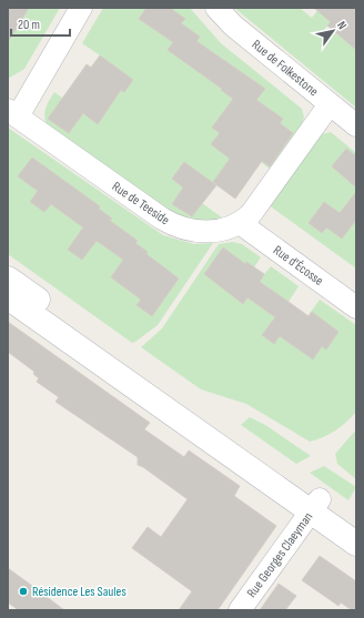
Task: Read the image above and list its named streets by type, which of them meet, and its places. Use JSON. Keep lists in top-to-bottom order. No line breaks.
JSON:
{"streets":{"street":["Rue de Folkestone","Rue de Teeside","Rue d'Écosse","Rue Georges Claeyman"]},"crossings":[["Rue de Folkestone","Rue de Teeside"],["Rue de Teeside","Rue d'Écosse"]],"places":["Résidence Les Saules"],"scale_bar":"20 m","north":"top right"}
